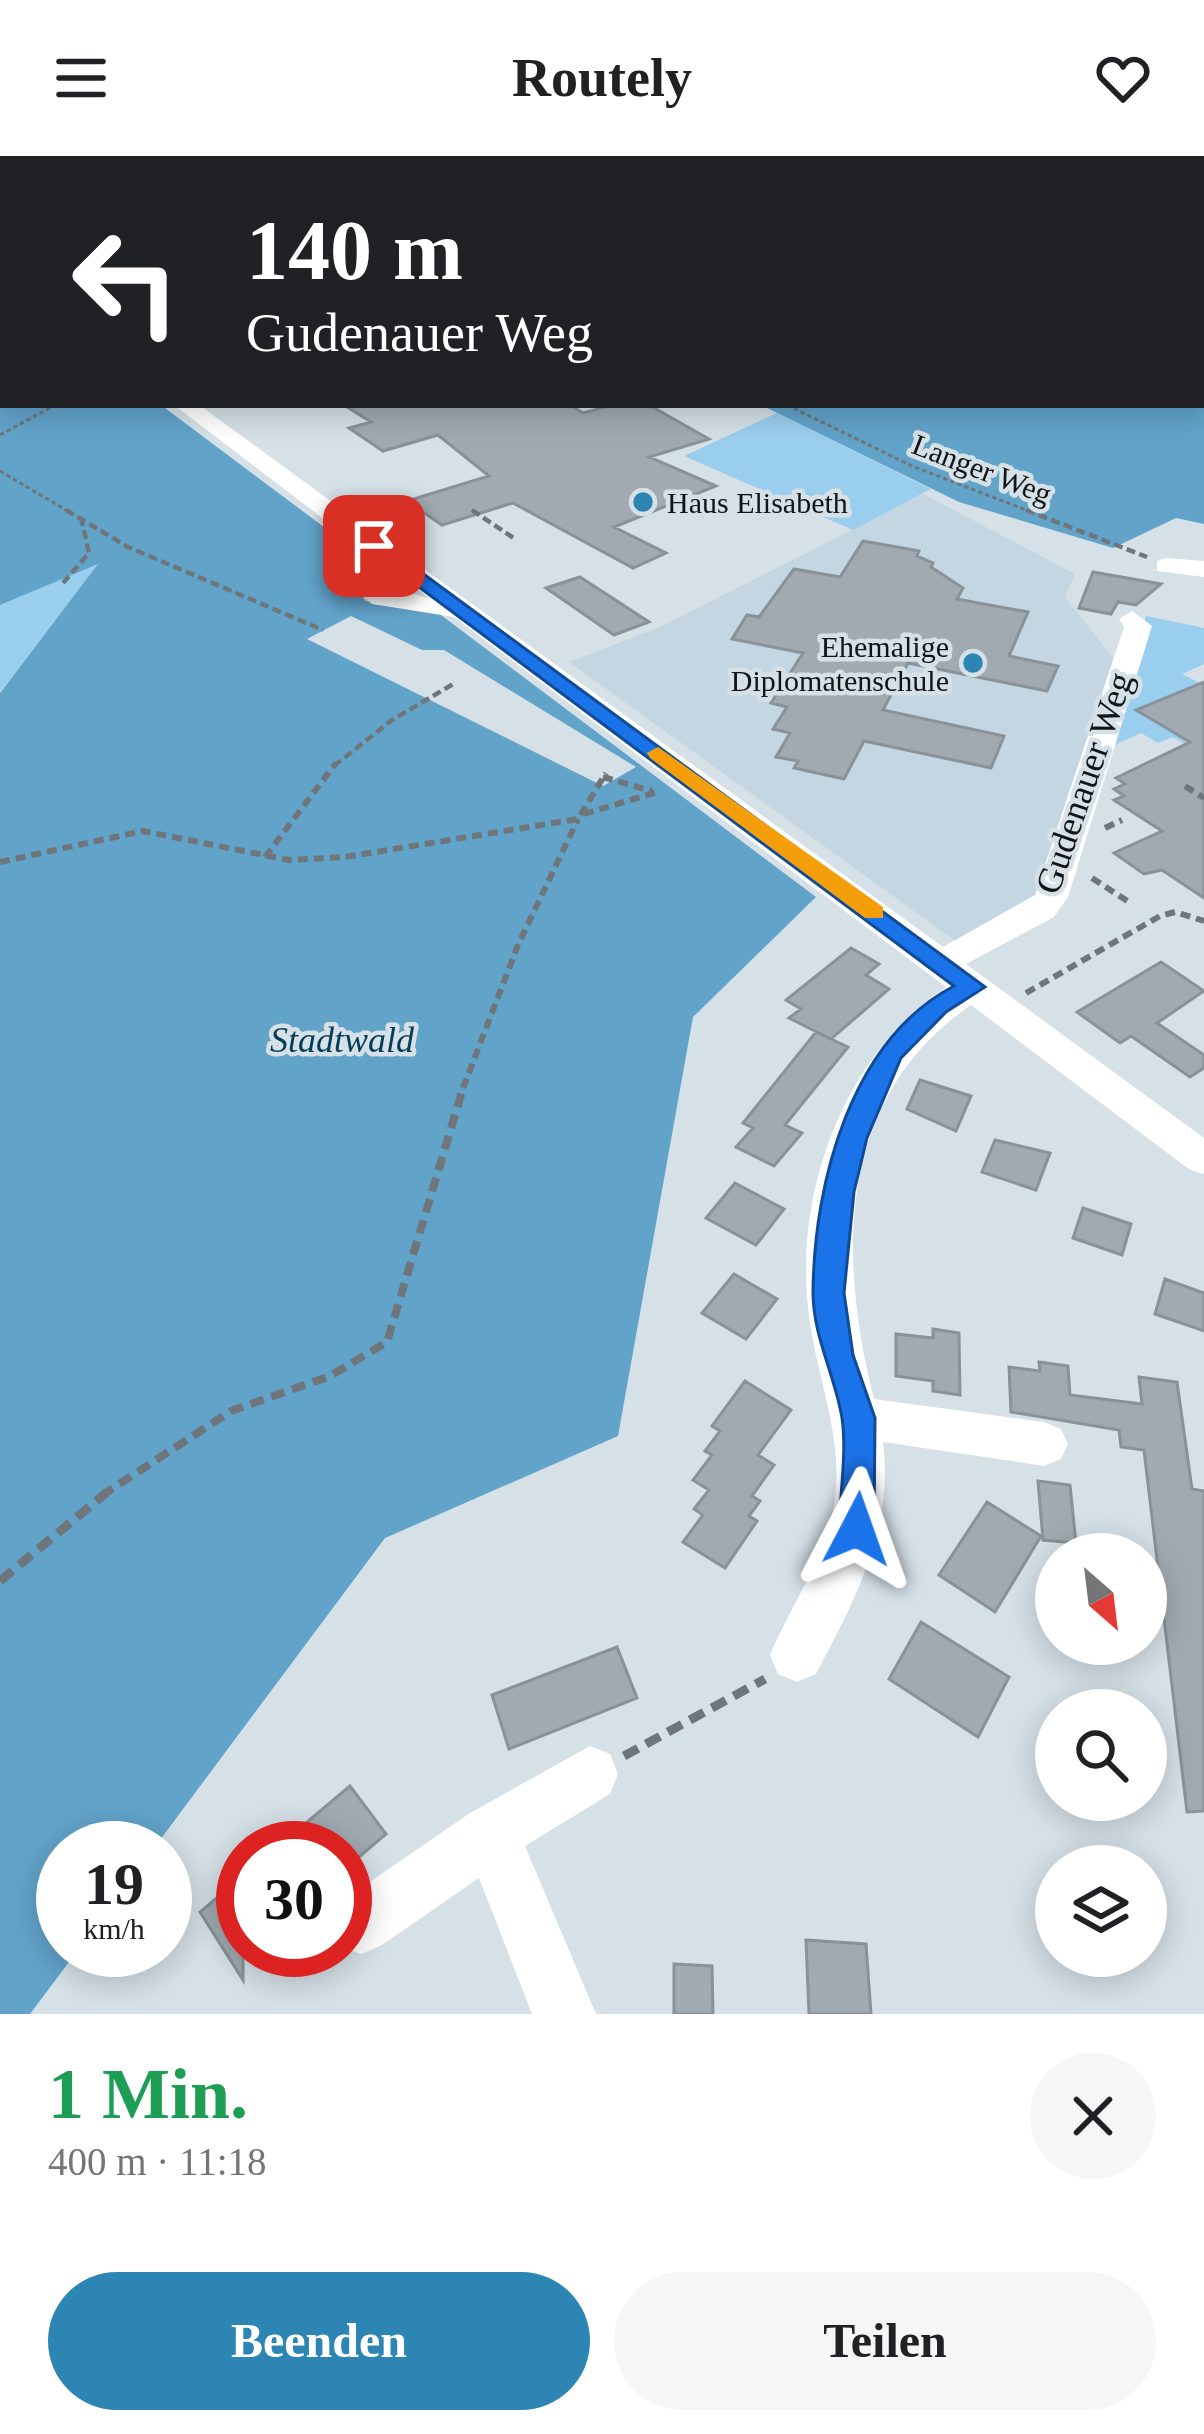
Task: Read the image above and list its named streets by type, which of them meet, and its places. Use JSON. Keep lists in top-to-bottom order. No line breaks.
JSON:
{"streets":{"street":["Gudenauer Weg"],"path":["Langer Weg"]},"parks":["Stadtwald"],"places":["Haus Elisabeth","Ehemalige Diplomatenschule"],"north":"bottom right","page":{"header":"Routely","turn":["140 m","Gudenauer Weg"],"speed":"19 km/h","limit":"30","heading":["1 Min.","400 m · 11:18"],"buttons":["Beenden","Teilen"]}}
